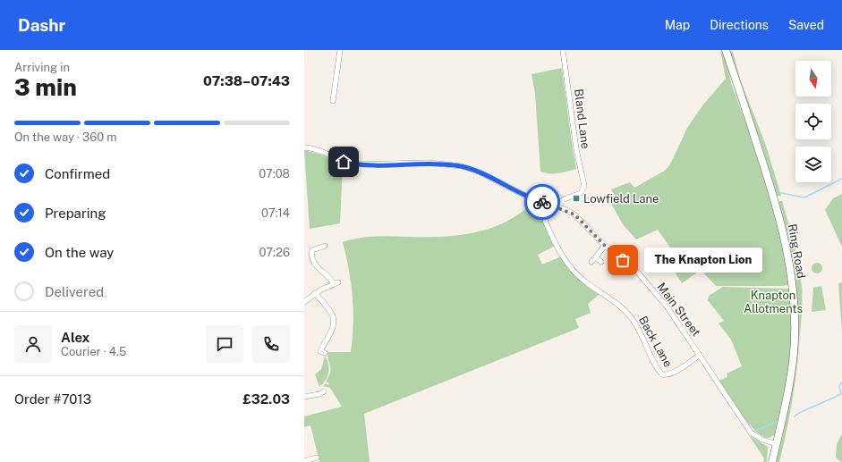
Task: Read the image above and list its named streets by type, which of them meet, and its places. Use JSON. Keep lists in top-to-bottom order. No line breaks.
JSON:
{"streets":{"highway":["Ring Road"],"street":["Bland Lane","Main Street","Back Lane"]},"crossings":[["Bland Lane","Main Street"],["Ring Road","Main Street"],["Main Street","Back Lane"]],"parks":["Knapton Allotments"],"places":{"transit":["Lowfield Lane"],"other":["The Knapton Lion"]},"north":"bottom","page":{"header":"Dashr","nav":["Map","Directions","Saved"],"heading":["3 min","Arriving in","07:38–07:43"],"panel":["Alex","Courier · 4.5","Order #7013","£32.03"],"bar":"On the way · 360 m","list":[["Confirmed","07:08"],["Preparing","07:14"],["On the way","07:26"],"Delivered"],"bubble":"The Knapton Lion"}}
